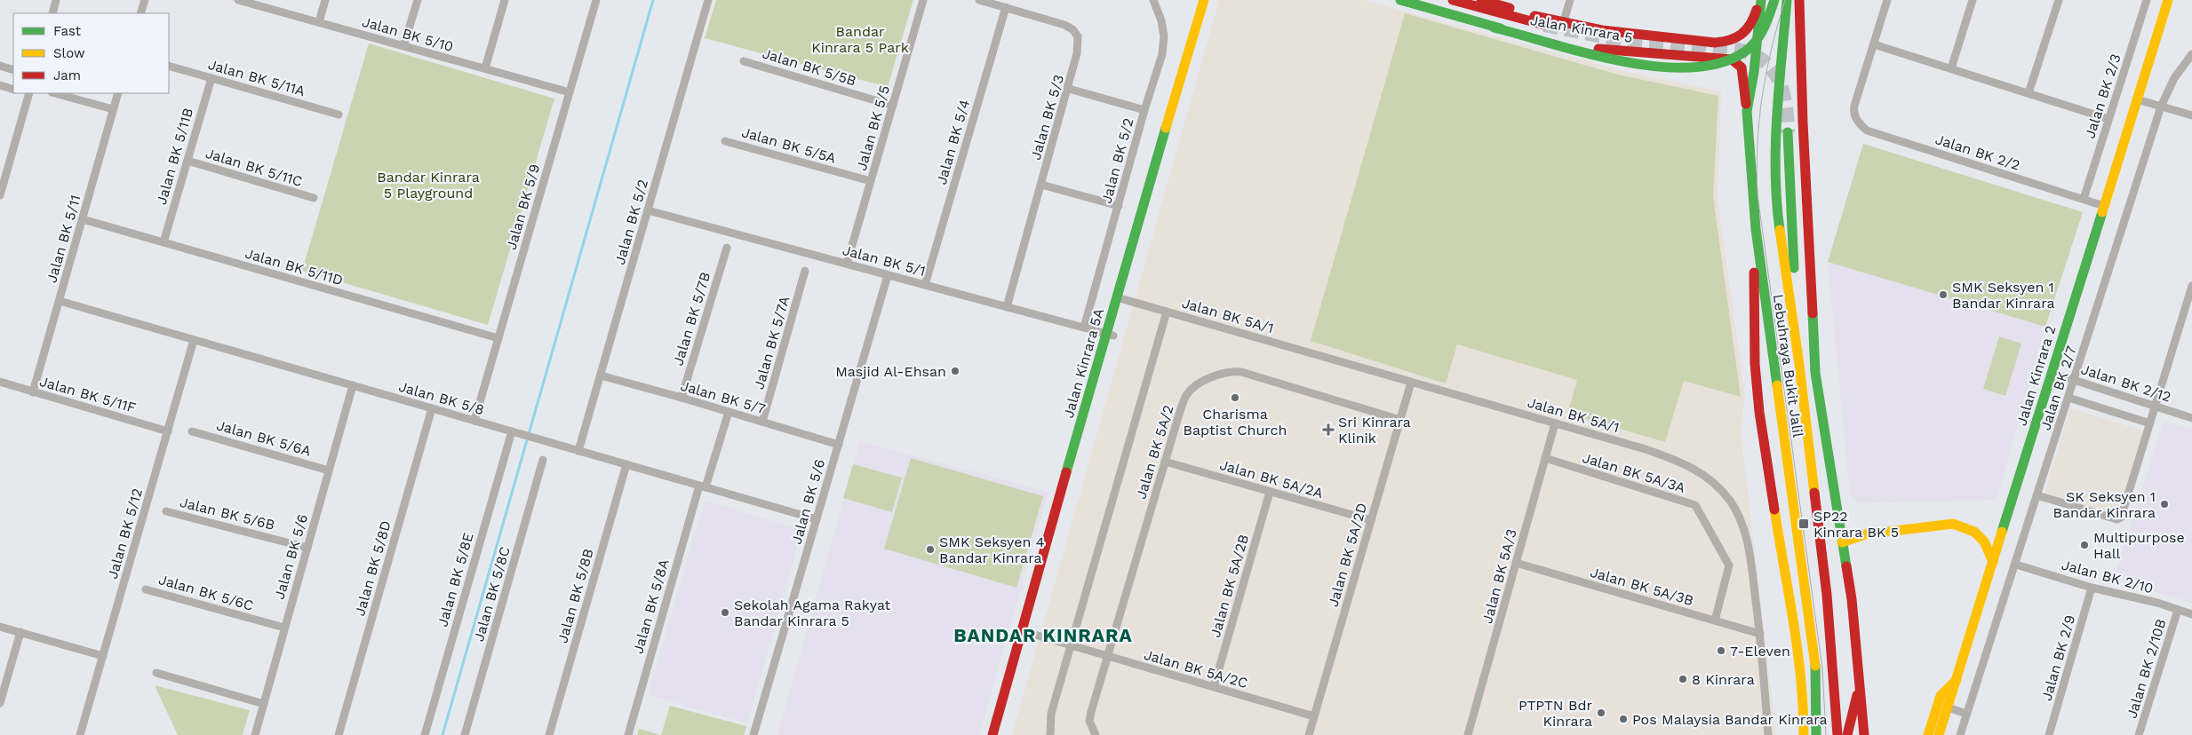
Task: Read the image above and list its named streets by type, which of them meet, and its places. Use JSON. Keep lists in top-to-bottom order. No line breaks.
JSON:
{"streets":{"main road":["Jalan Kinrara 5","Jalan Kinrara 5A","Lebuhraya Bukit Jalil","Jalan Kinrara 2"],"street":["Jalan BK 5/10","Jalan BK 5/5B","Jalan BK 5/11A","Jalan BK 2/3","Jalan BK 5/3","Jalan BK 5/5","Jalan BK 5/4","Jalan BK 5/5A","Jalan BK 2/2","Jalan BK 5/11B","Jalan BK 5/2","Jalan BK 5/11C","Jalan BK 5/9","Jalan BK 5/11","Jalan BK 5/1","Jalan BK 5/11D","Jalan BK 5A/1","Jalan BK 5/7B","Jalan BK 5/7A","Jalan BK 2/12","Jalan BK 2/7","Jalan BK 5/11F","Jalan BK 5/7","Jalan BK 5/8","Jalan BK 5/6A","Jalan BK 5A/2","Jalan BK 5A/3A","Jalan BK 5A/2A","Jalan BK 5/6","Jalan BK 5/6B","Jalan BK 5/12","Jalan BK 5A/2D","Jalan BK 5/8D","Jalan BK 5A/3","Jalan BK 2/10","Jalan BK 5/8E","Jalan BK 5A/2B","Jalan BK 5A/3B","Jalan BK 5/6C","Jalan BK 5/8C","Jalan BK 5/8B","Jalan BK 5/8A","Jalan BK 2/9","Jalan BK 5A/2C","Jalan BK 2/10B"]},"crossings":[["Jalan Kinrara 5","Lebuhraya Bukit Jalil"],["Jalan BK 5/10","Jalan BK 5/9"],["Jalan BK 5/5B","Jalan BK 5/5"],["Jalan BK 5/11A","Jalan BK 5/11B"],["Jalan BK 2/3","Jalan BK 2/2"],["Jalan BK 5/3","Jalan BK 5/4"],["Jalan BK 5/3","Jalan BK 5/1"],["Jalan BK 5/5","Jalan BK 5/5A"],["Jalan BK 5/5","Jalan BK 5/1"],["Jalan BK 5/4","Jalan BK 5/1"],["Jalan BK 2/2","Jalan Kinrara 2"],["Jalan BK 5/11B","Jalan BK 5/11C"],["Jalan BK 5/11B","Jalan BK 5/11D"],["Jalan BK 5/2","Jalan BK 5/1"],["Jalan BK 5/2","Jalan BK 5/7"],["Jalan BK 5/2","Jalan BK 5/8"],["Jalan BK 5/9","Jalan BK 5/11D"],["Jalan BK 5/9","Jalan BK 5/8"],["Jalan BK 5/11","Jalan BK 5/11D"],["Jalan BK 5/11","Jalan BK 5/11F"],["Jalan BK 5/11","Jalan BK 5/8"],["Jalan BK 5/1","Jalan Kinrara 5A"],["Jalan BK 5/1","Jalan BK 5/6"],["Jalan BK 5A/1","Jalan Kinrara 5A"],["Jalan BK 5A/1","Jalan BK 5A/2D"],["Jalan BK 5A/1","Jalan BK 5A/3"],["Jalan BK 5A/1","Jalan BK 5A/3B"],["Jalan BK 5A/1","Jalan BK 5A/2C"],["Jalan BK 5/7B","Jalan BK 5/7"],["Jalan BK 5/7A","Jalan BK 5/7"],["Jalan Kinrara 5A","Jalan BK 5A/2C"],["Jalan Kinrara 2","Jalan BK 2/12"],["Jalan BK 2/12","Jalan BK 2/7"],["Jalan BK 2/7","Jalan BK 2/10"],["Jalan BK 5/11F","Jalan BK 5/12"],["Jalan BK 5/7","Jalan BK 5/6"],["Jalan BK 5/7","Jalan BK 5/8A"],["Jalan BK 5/8","Jalan BK 5/6"],["Jalan BK 5/8","Jalan BK 5/12"],["Jalan BK 5/8","Jalan BK 5/8D"],["Jalan BK 5/8","Jalan BK 5/8E"],["Jalan BK 5/8","Jalan BK 5/8B"],["Jalan BK 5/8","Jalan BK 5/8A"],["Jalan BK 5/6A","Jalan BK 5/6"],["Jalan BK 5A/2","Jalan BK 5A/2A"],["Jalan BK 5A/2","Jalan BK 5A/2D"],["Jalan BK 5A/2","Jalan BK 5A/2C"],["Jalan BK 5A/3A","Jalan BK 5A/3"],["Jalan BK 5A/3A","Jalan BK 5A/3B"],["Jalan BK 5A/2A","Jalan BK 5A/2D"],["Jalan BK 5A/2A","Jalan BK 5A/2B"],["Jalan BK 5/6","Jalan BK 5/6B"],["Jalan BK 5/6","Jalan BK 5/6C"],["Jalan BK 5A/2D","Jalan BK 5A/2C"],["Jalan BK 5A/3","Jalan BK 5A/3B"],["Jalan BK 2/10","Jalan BK 2/9"],["Jalan BK 2/10","Jalan BK 2/10B"],["Jalan BK 5A/2B","Jalan BK 5A/2C"]],"districts":["BANDAR KINRARA"],"parks":["Bandar Kinrara 5 Park","Bandar Kinrara 5 Playground"],"places":{"other":["SMK Seksyen 1 Bandar Kinrara","Masjid Al-Ehsan","Charisma Baptist Church","SK Seksyen 1 Bandar Kinrara","Multipurpose Hall","SMK Seksyen 4 Bandar Kinrara","Sekolah Agama Rakyat Bandar Kinrara 5","7-Eleven","8 Kinrara","PTPTN Bdr Kinrara","Pos Malaysia Bandar Kinrara"],"health":["Sri Kinrara Klinik"],"transit":["SP22 Kinrara BK 5"]},"legend":["Fast","Slow","Jam"]}
